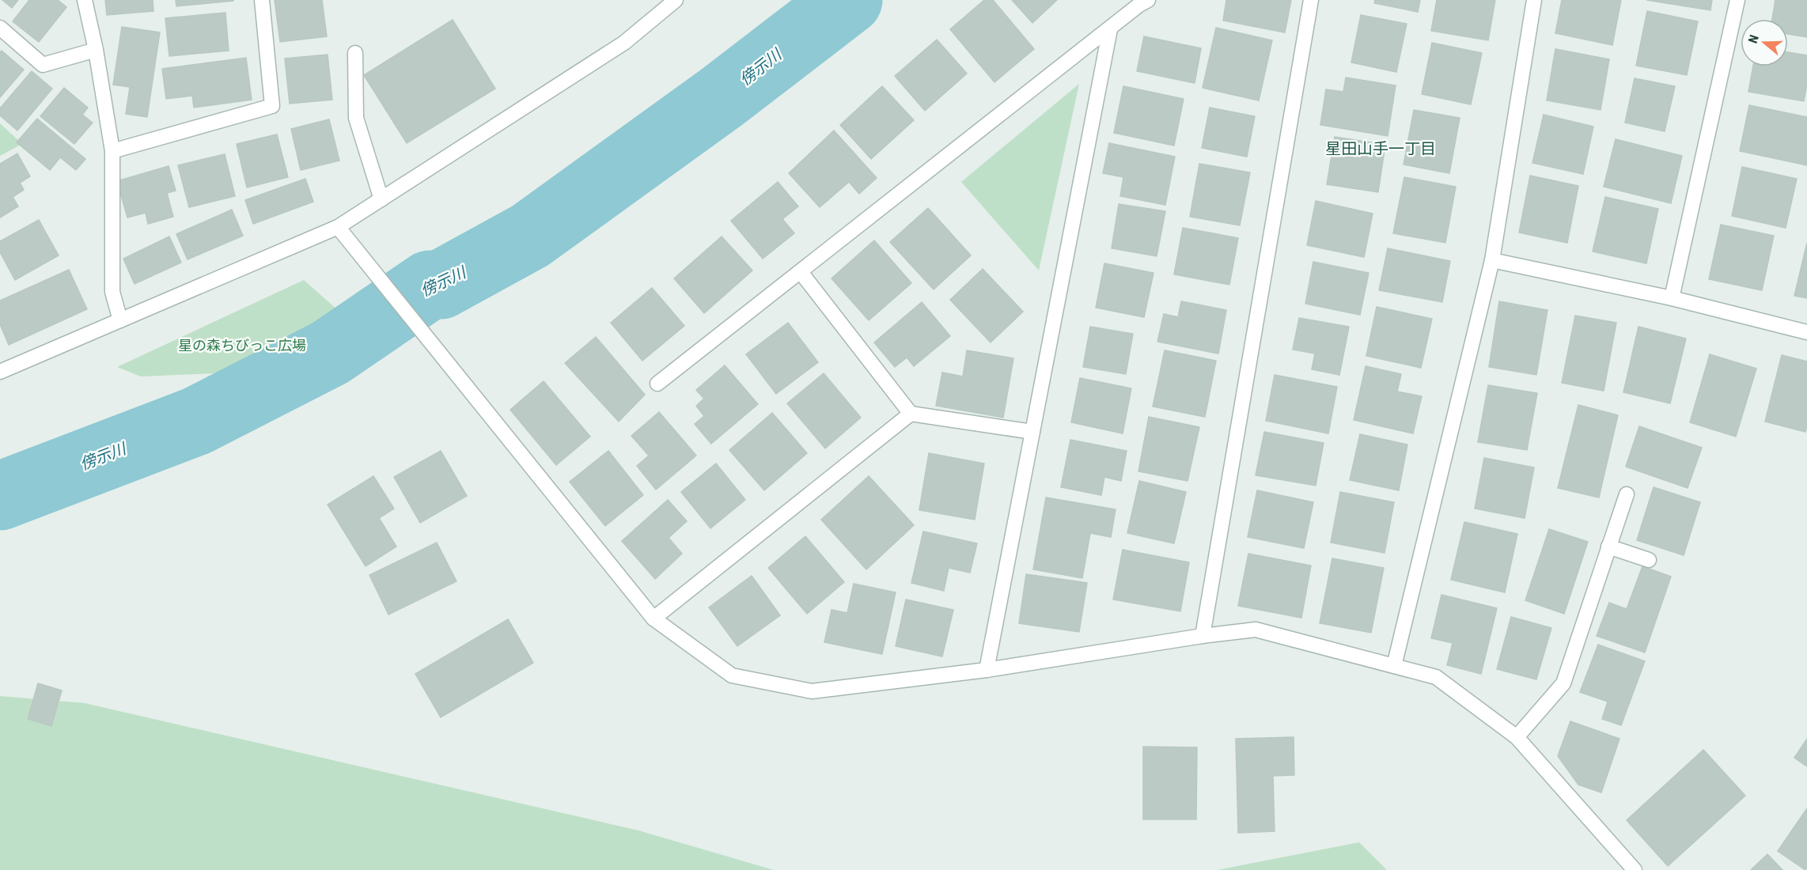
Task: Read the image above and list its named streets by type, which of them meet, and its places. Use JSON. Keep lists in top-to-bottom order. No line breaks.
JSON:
{"districts":["星田山手一丁目"],"water":["傍示川"],"parks":["星の森ちびっこ広場"],"north":"left"}
